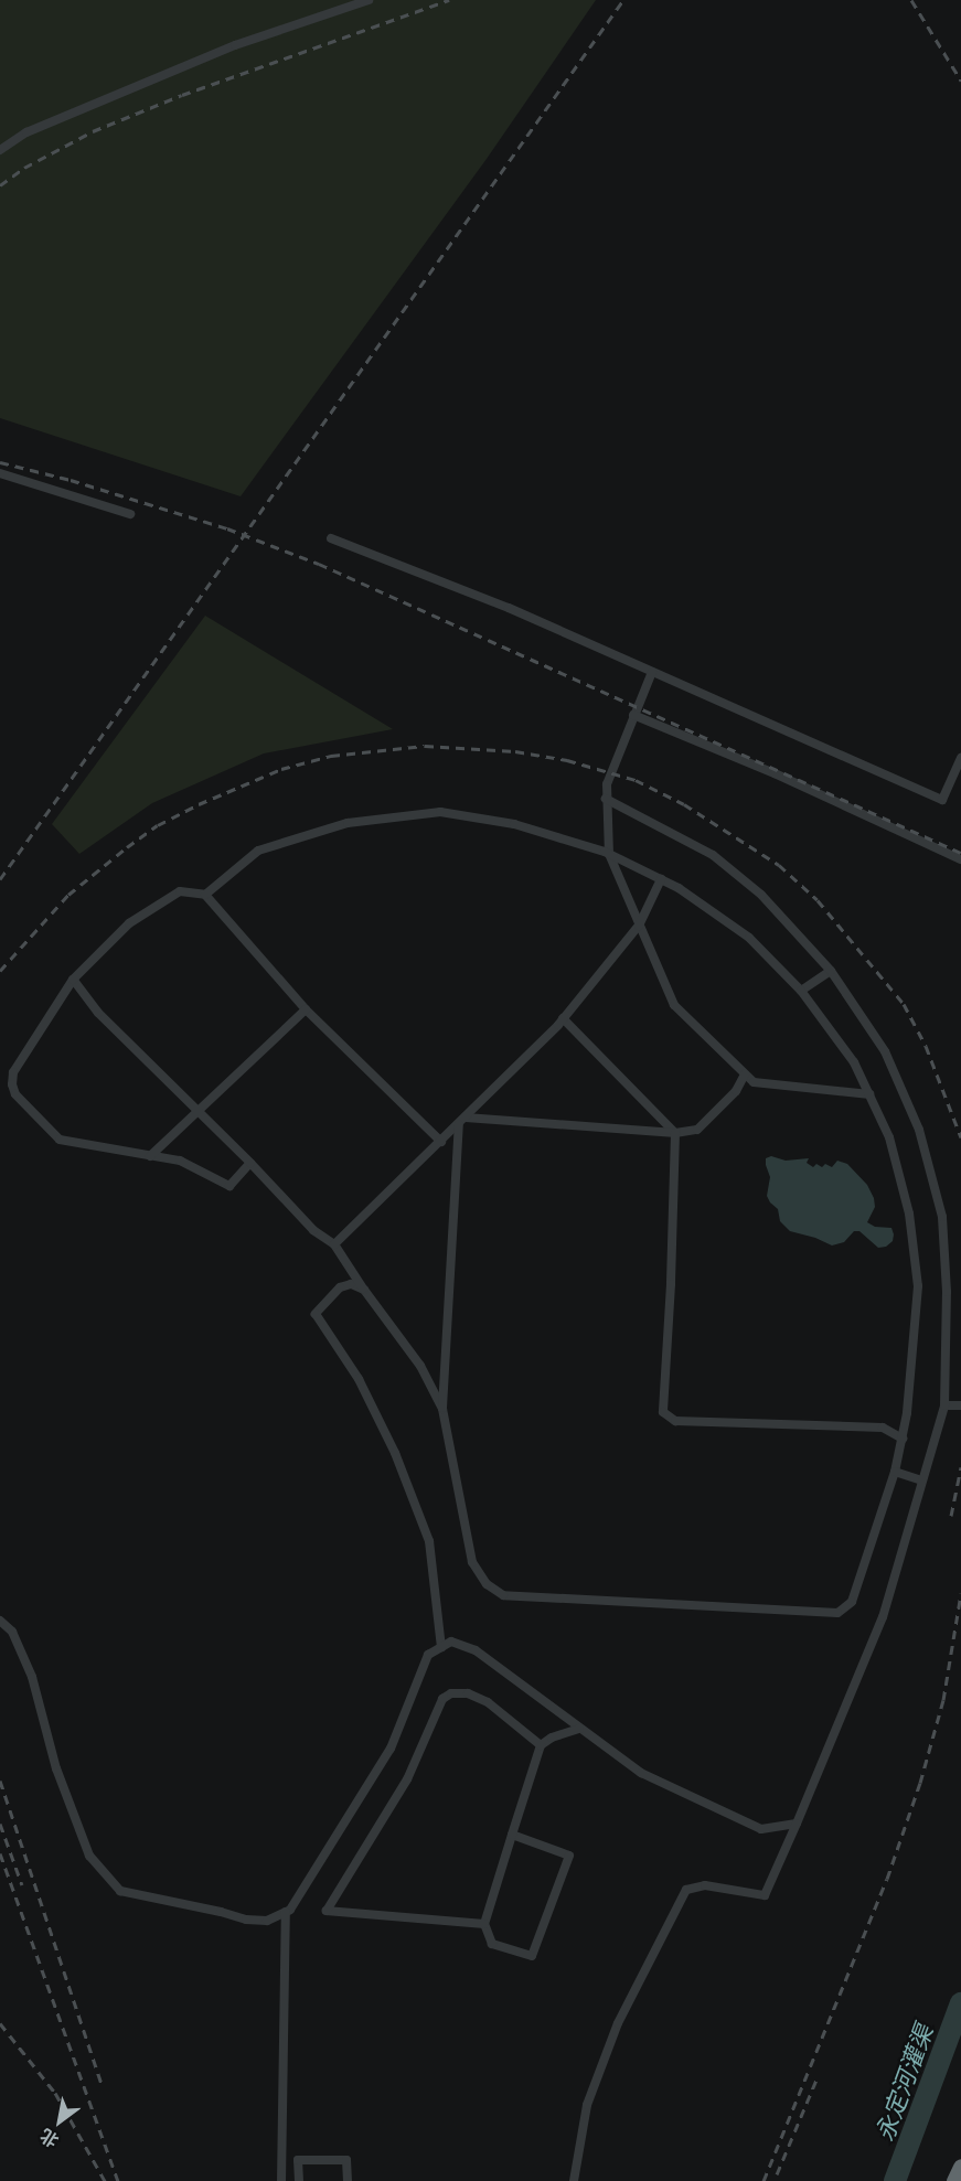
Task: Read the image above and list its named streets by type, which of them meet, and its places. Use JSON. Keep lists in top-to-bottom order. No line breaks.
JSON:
{"water":["永定河灌渠"],"north":"bottom left"}
